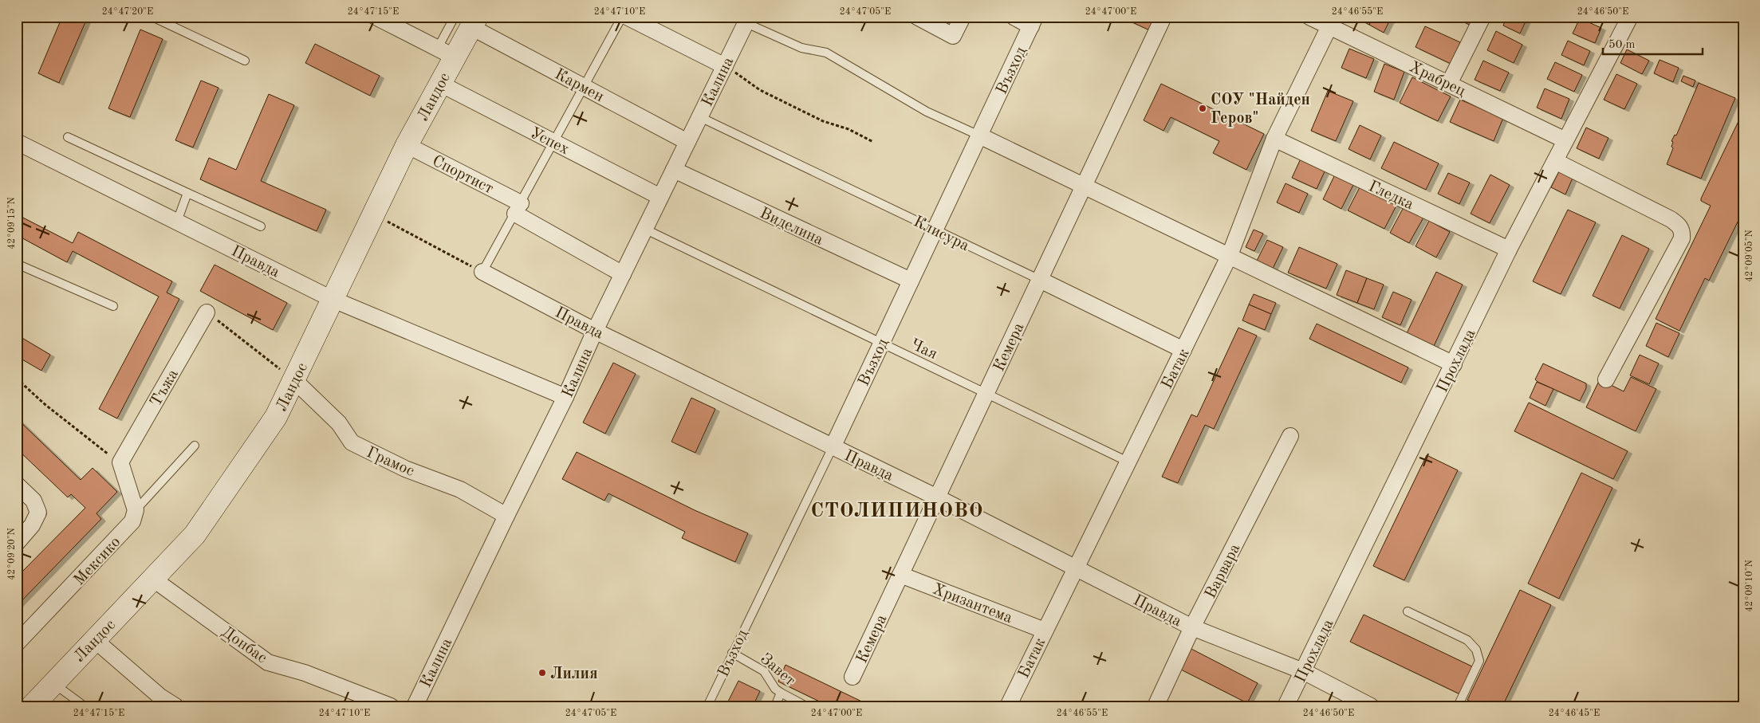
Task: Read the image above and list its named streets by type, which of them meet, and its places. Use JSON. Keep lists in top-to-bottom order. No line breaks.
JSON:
{"streets":{"street":["Възход","Храбрец","Калина","Кармен","Ландос","Успех","Спортист","Гледка","Виделина","Клисура","Правда","Кемера","Прохлада","Батак","Тъжа","Грамос","Мексико","Варвара","Хризантема","Донбас"],"lane":["Чая","Завет"]},"crossings":[["Възход","Виделина"],["Възход","Клисура"],["Възход","Правда"],["Възход","Чая"],["Възход","Завет"],["Храбрец","Прохлада"],["Храбрец","Батак"],["Калина","Кармен"],["Калина","Успех"],["Калина","Спортист"],["Калина","Виделина"],["Калина","Клисура"],["Калина","Правда"],["Калина","Чая"],["Калина","Грамос"],["Кармен","Ландос"],["Ландос","Успех"],["Ландос","Спортист"],["Ландос","Правда"],["Ландос","Грамос"],["Ландос","Донбас"],["Гледка","Прохлада"],["Гледка","Батак"],["Клисура","Кемера"],["Клисура","Батак"],["Правда","Кемера"],["Правда","Прохлада"],["Правда","Батак"],["Правда","Варвара"],["Кемера","Чая"],["Кемера","Хризантема"],["Чая","Батак"],["Батак","Хризантема"]],"districts":["СТОЛИПИНОВО"],"places":["СОУ \"Найден Геров\"","Лилия"],"scale_bar":"50 m","coordinates":["24°47'20\"E","24°47'15\"E","24°47'10\"E","24°47'05\"E","24°47'00\"E","24°46'55\"E","24°46'50\"E","42°09'15\"N","42°09'05\"N","42°09'20\"N","42°09'10\"N","24°46'45\"E"]}
